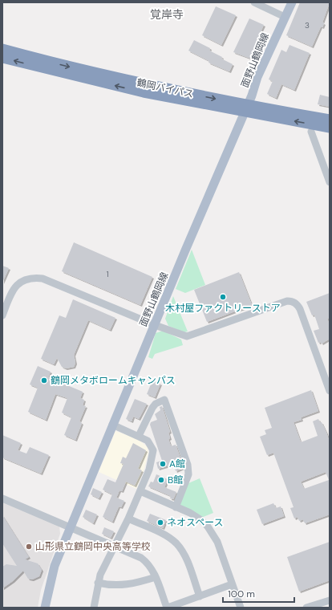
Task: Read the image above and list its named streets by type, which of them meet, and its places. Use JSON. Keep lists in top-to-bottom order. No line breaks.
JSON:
{"streets":{"highway":["鶴岡バイパス"],"main road":["面野山鶴岡線"]},"crossings":[["面野山鶴岡線","鶴岡バイパス"]],"districts":["覚岸寺"],"places":["木村屋ファクトリーストア","鶴岡メタボロームキャンパス","A館","B館","ネオスペース","山形県立鶴岡中央高等学校"],"house_numbers":["3","1"],"scale_bar":"100 m"}
